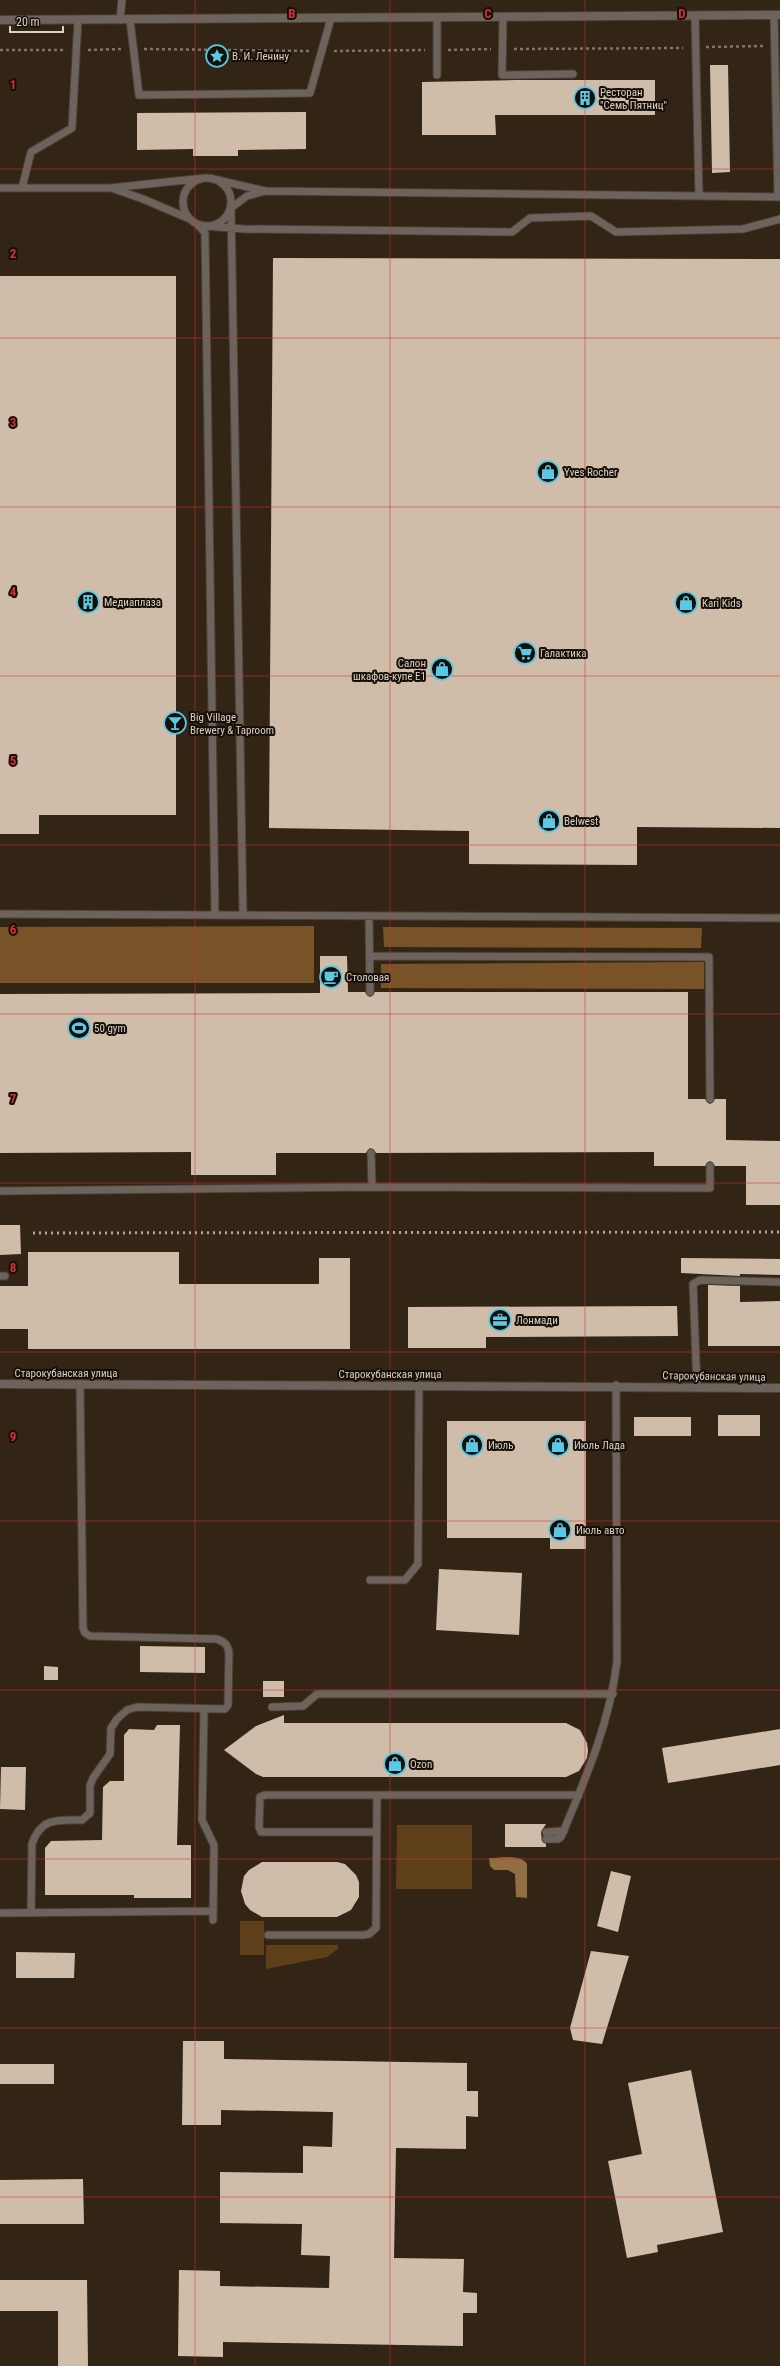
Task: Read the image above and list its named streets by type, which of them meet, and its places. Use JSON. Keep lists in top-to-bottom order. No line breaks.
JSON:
{"streets":{"street":["Старокубанская улица"]},"places":{"place":["В. И. Ленину"],"building":["Ресторан \"Семь Пятниц\"","Медиаплаза"],"shop":["Yves Rocher","Kari Kids","Салон шкафов-купе Е1","Belwest","Июль","Июль Лада","Июль авто","Ozon"],"supermarket":["Галактика"],"bar":["Big Village Brewery & Taproom"],"cafe":["Столовая"],"sports":["50 gym"],"office":["Лонмади"]},"scale_bar":"20 m","grid":{"columns":["B","C","D"],"rows":["1","2","3","4","5","6","7","8","9"]}}
